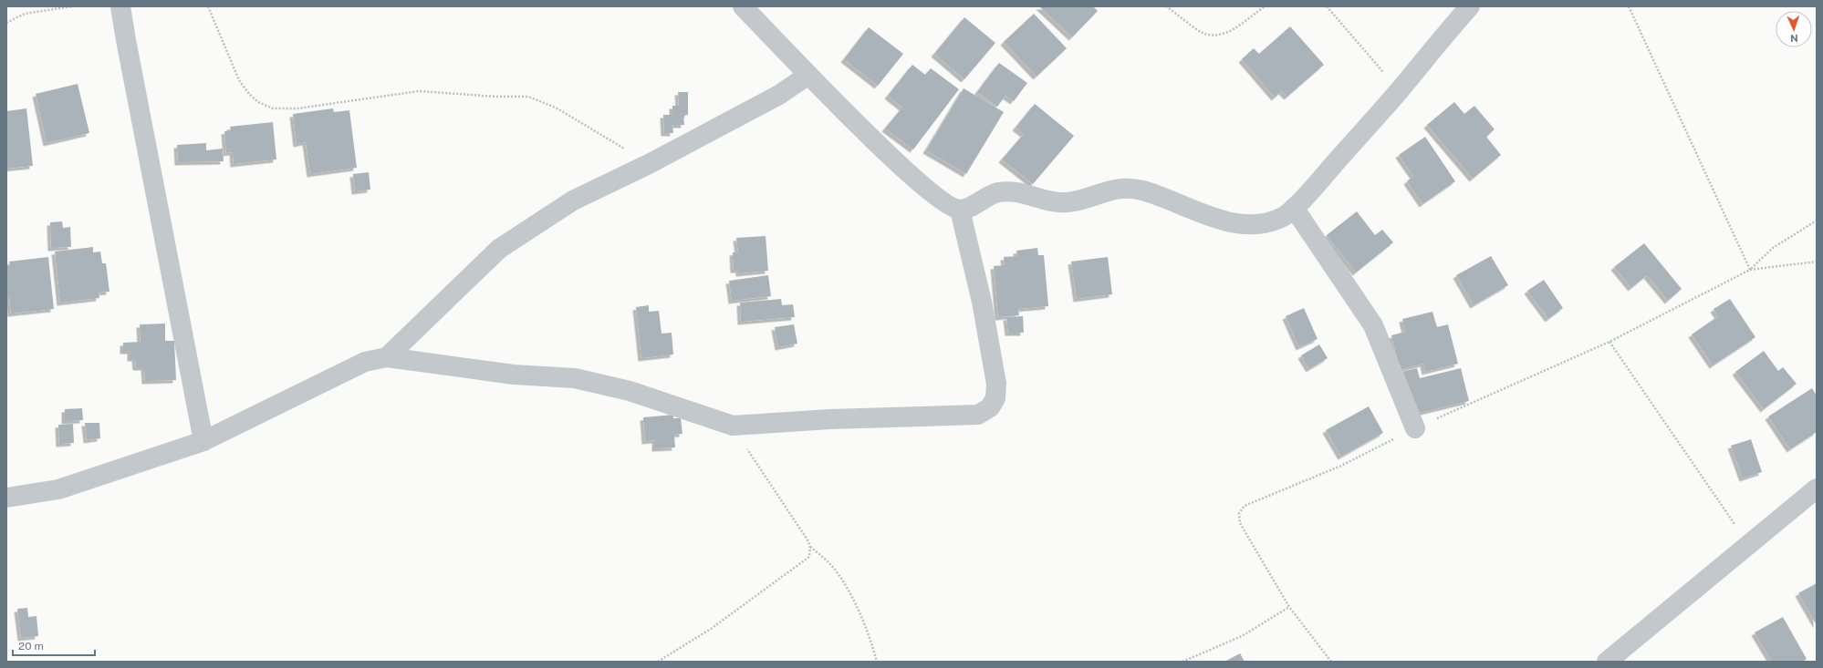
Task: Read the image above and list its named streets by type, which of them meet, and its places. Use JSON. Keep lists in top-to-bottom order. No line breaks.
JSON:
{"scale_bar":"20 m","north":"bottom"}
